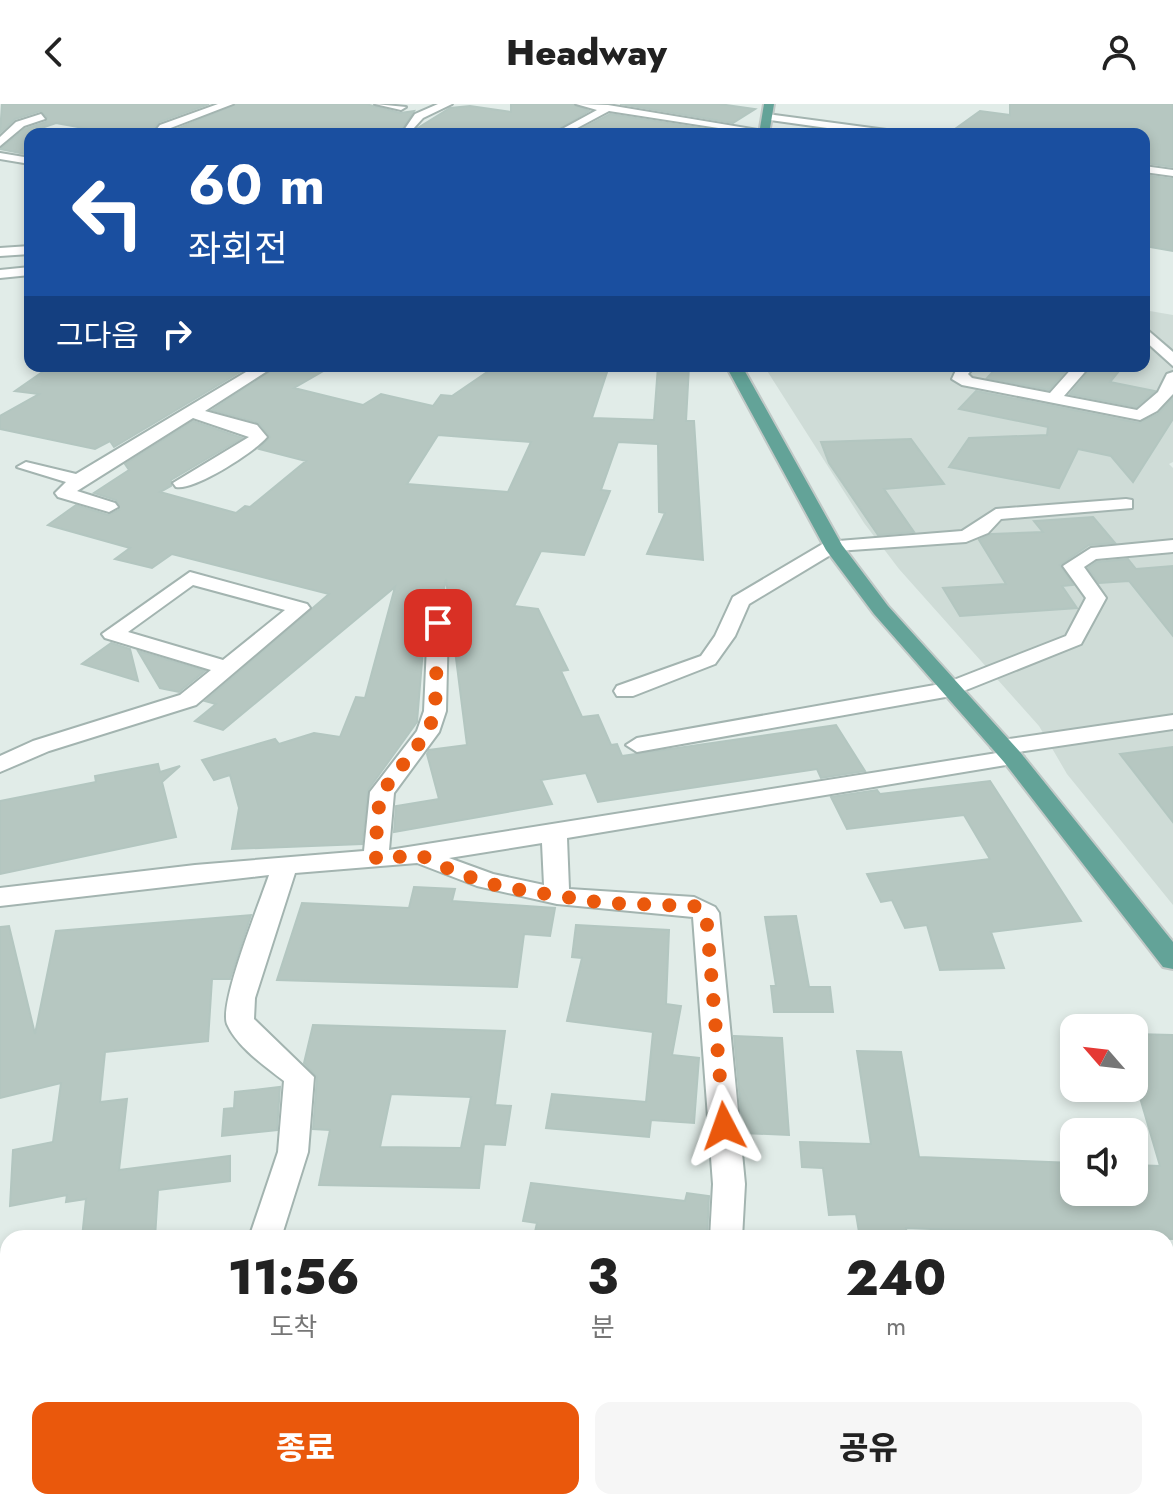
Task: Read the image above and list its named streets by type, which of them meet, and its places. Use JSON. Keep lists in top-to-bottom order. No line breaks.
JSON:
{"north":"top left","page":{"header":"Headway","turn":["60 m","좌회전"],"then":"그다음","eta":["11:56","도착","3","분","240","m"],"buttons":["종료","공유"]}}
